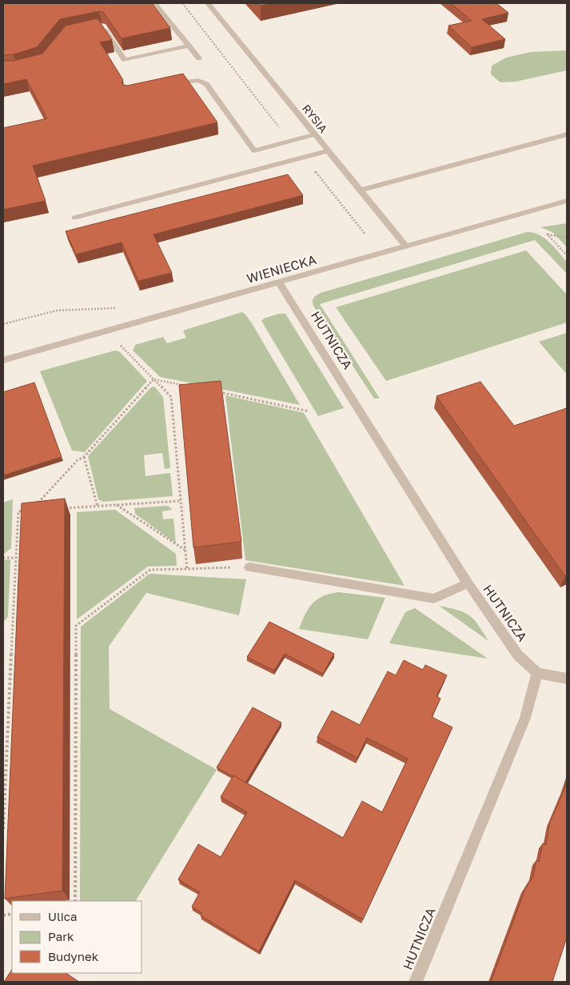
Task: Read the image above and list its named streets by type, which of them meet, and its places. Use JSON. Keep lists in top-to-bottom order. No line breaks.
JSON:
{"streets":{"street":["RYSIA","WIENIECKA","HUTNICZA"]},"crossings":[["RYSIA","WIENIECKA"],["WIENIECKA","HUTNICZA"]],"legend":["Ulica","Park","Budynek"]}
